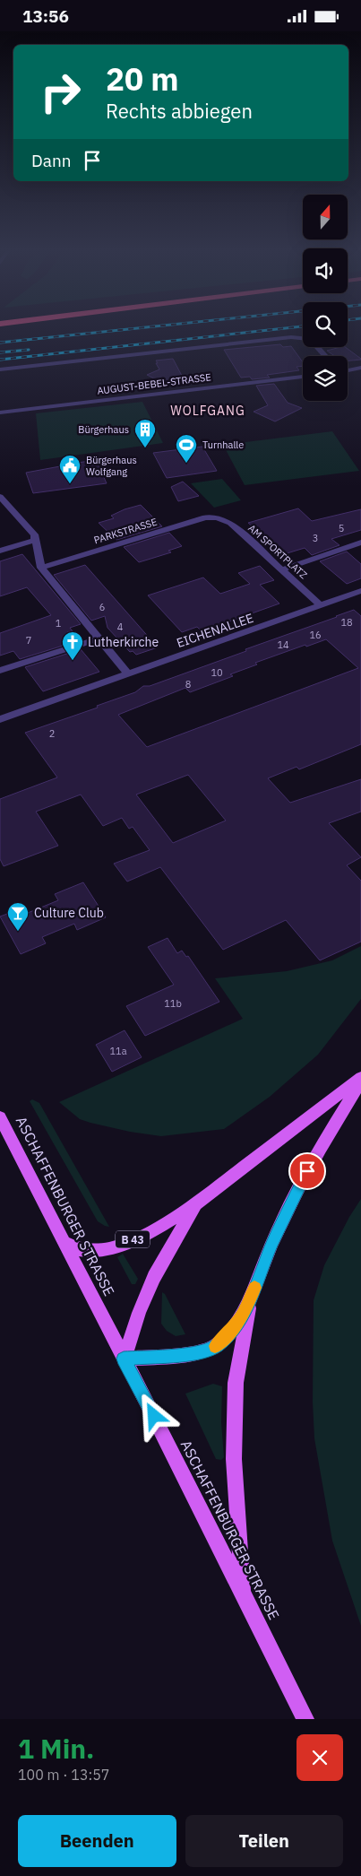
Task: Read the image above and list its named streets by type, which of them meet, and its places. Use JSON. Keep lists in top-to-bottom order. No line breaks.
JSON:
{"streets":{"main road":["ASCHAFFENBURGER STRASSE","B 43"],"street":["AUGUST-BEBEL-STRASSE","PARKSTRASSE","AM SPORTPLATZ","EICHENALLEE"]},"crossings":[["PARKSTRASSE","AM SPORTPLATZ"],["AM SPORTPLATZ","EICHENALLEE"],["ASCHAFFENBURGER STRASSE","B 43"]],"districts":["WOLFGANG"],"places":{"building":["Bürgerhaus"],"sports":["Turnhalle"],"public building":["Bürgerhaus Wolfgang"],"church":["Lutherkirche"],"bar":["Culture Club"]},"house_numbers":["5","3","6","18","1","4","16","7","14","10","8","2","11b","11a"],"north":"top","page":{"status":"13:56","turn":["20 m","Rechts abbiegen"],"then":"Dann","heading":["1 Min.","100 m · 13:57"],"buttons":["Beenden","Teilen"]}}
